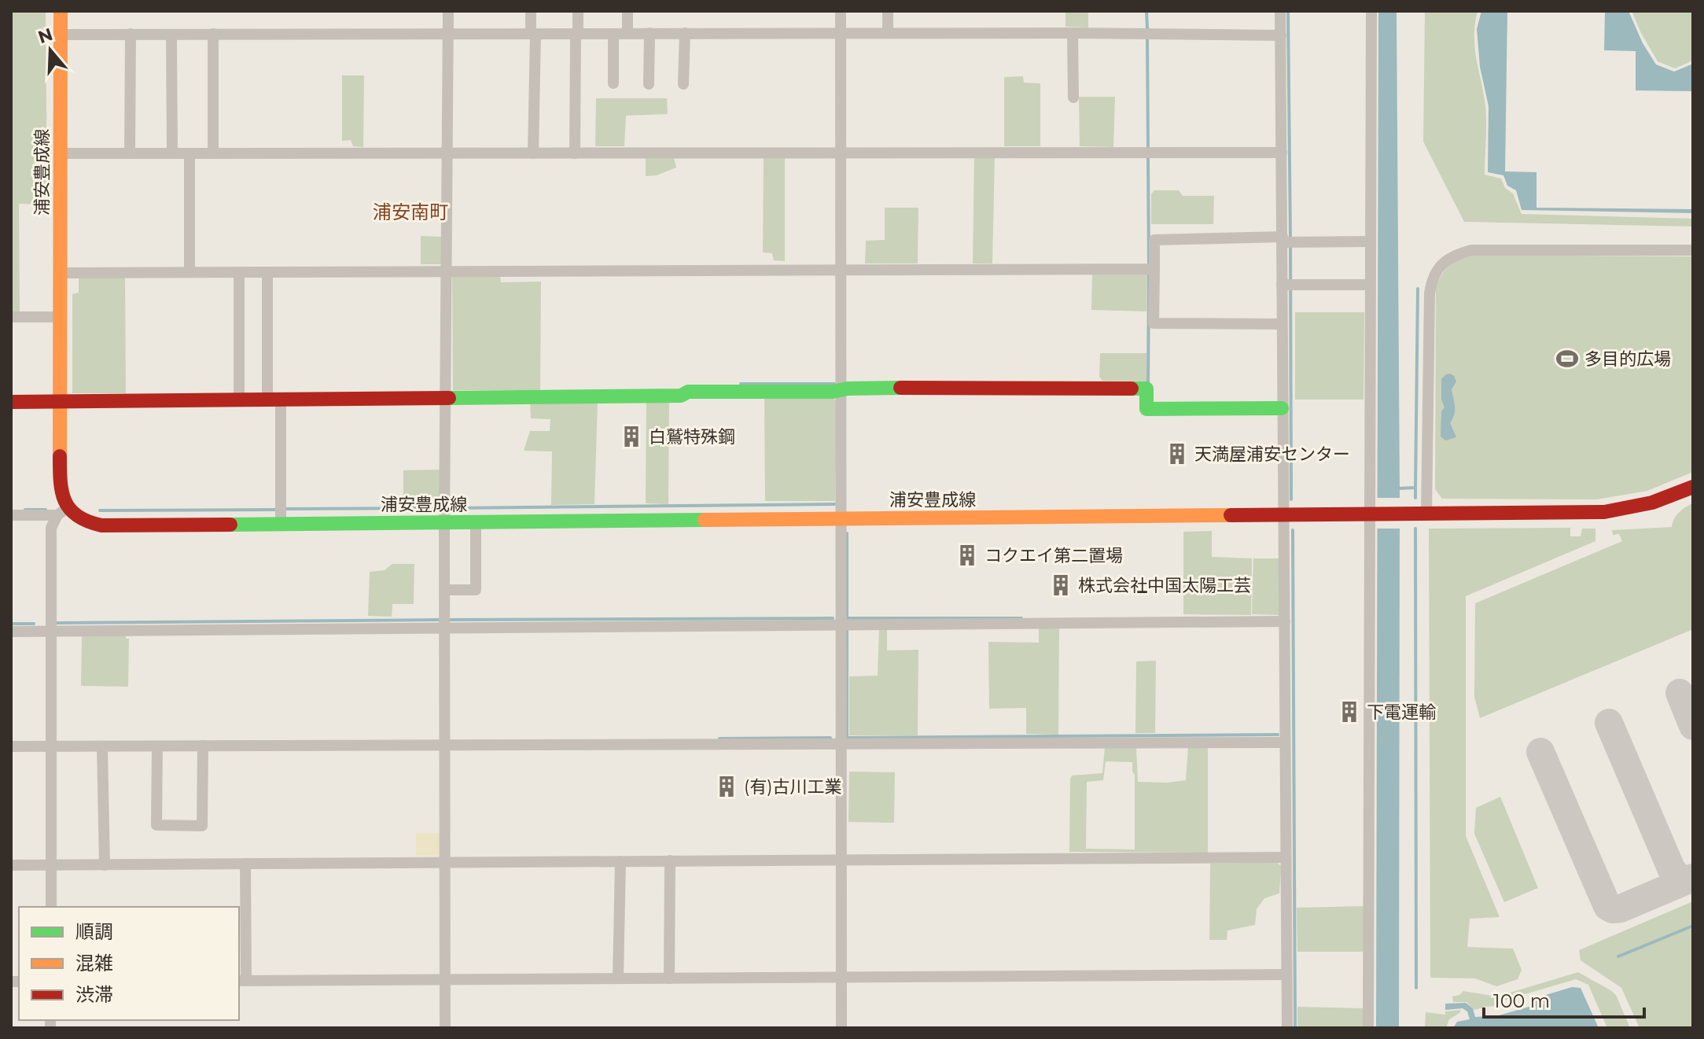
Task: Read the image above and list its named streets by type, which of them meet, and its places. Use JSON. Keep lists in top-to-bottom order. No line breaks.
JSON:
{"streets":{"main road":["浦安豊成線"]},"districts":["浦安南町"],"places":{"sports":["多目的広場"],"building":["白鷲特殊鋼","天満屋浦安センター","コクエイ第二置場","株式会社中国太陽工芸","下電運輸","(有)古川工業"]},"legend":["順調","混雑","渋滞"],"scale_bar":"100 m","north":"top"}
